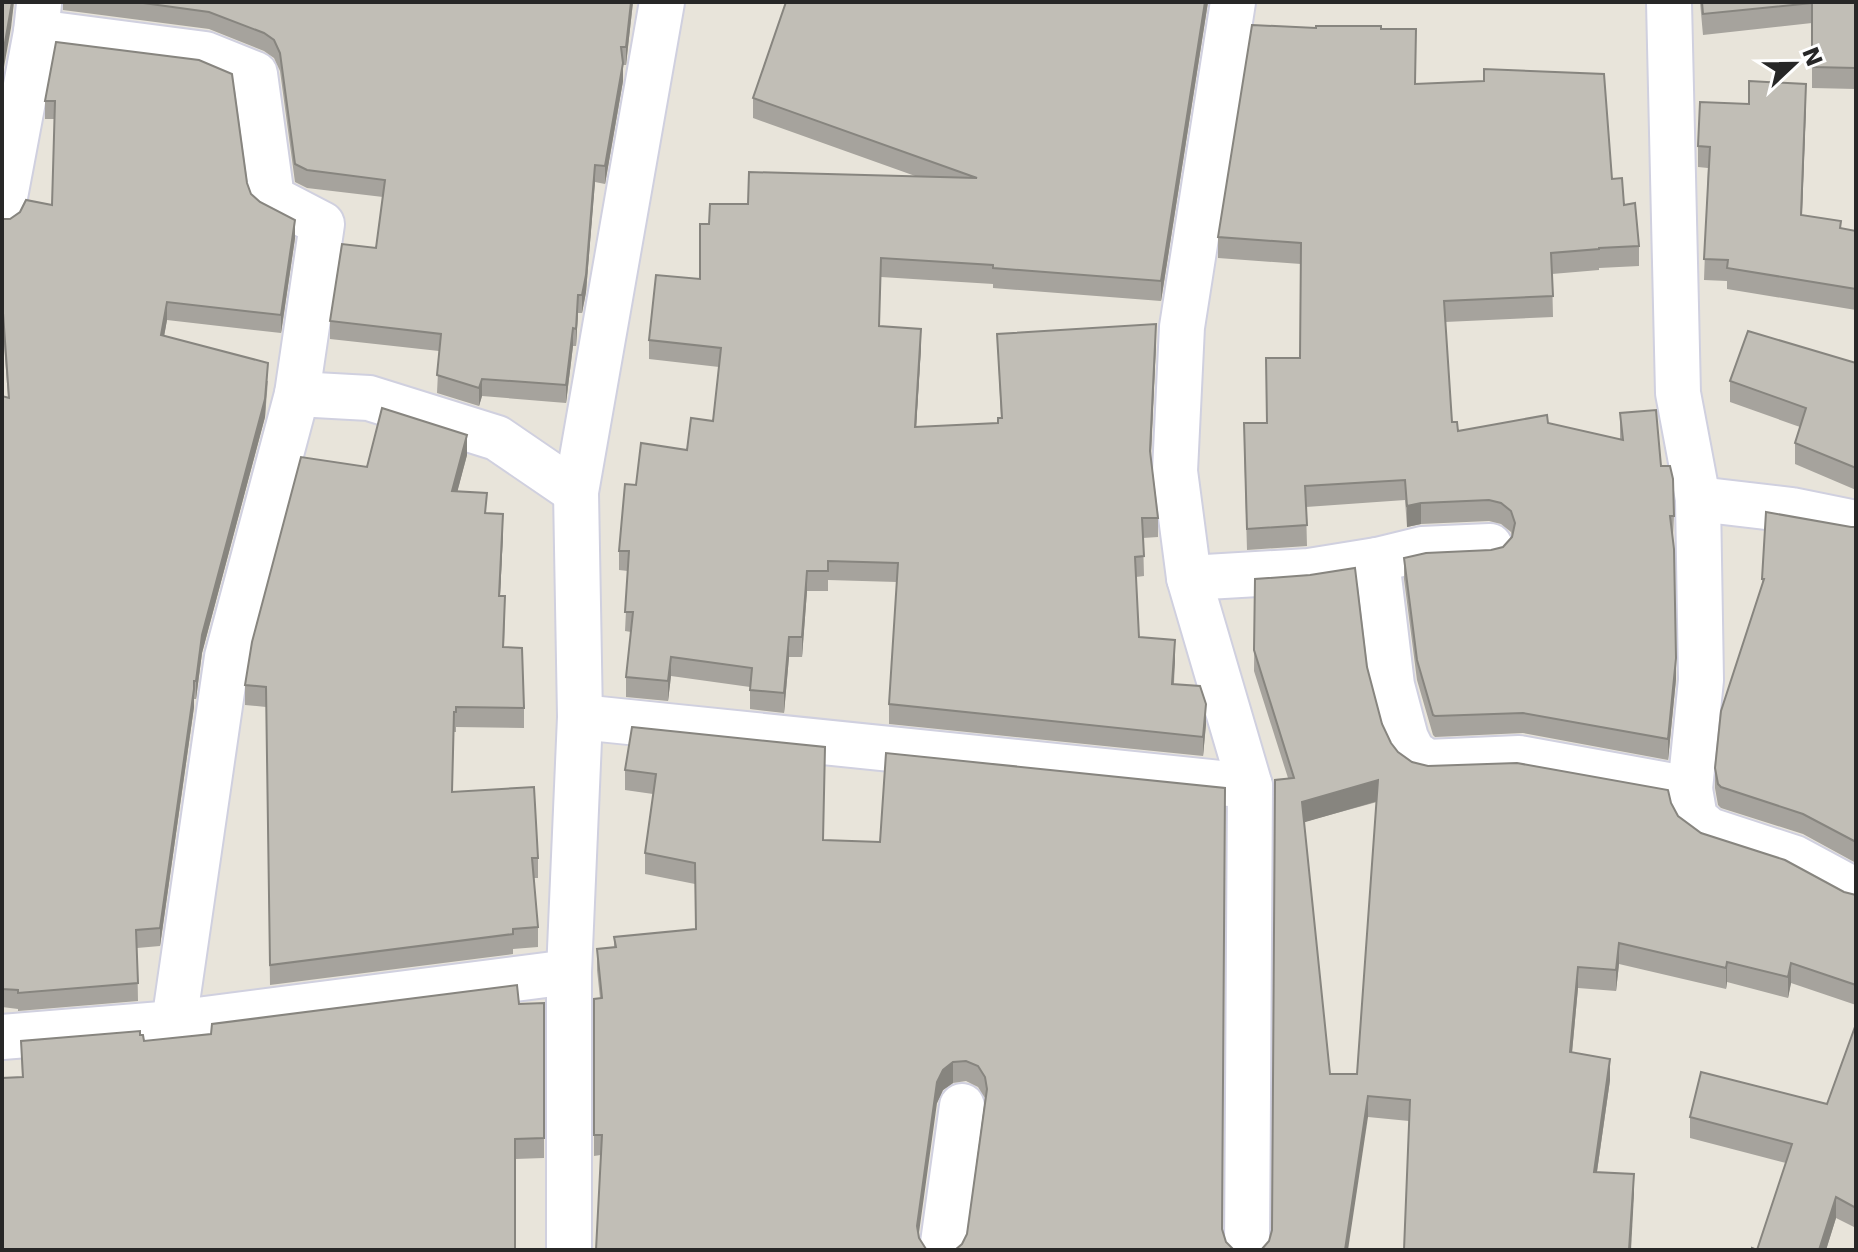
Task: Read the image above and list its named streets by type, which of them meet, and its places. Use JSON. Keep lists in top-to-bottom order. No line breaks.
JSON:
{"north":"right"}
